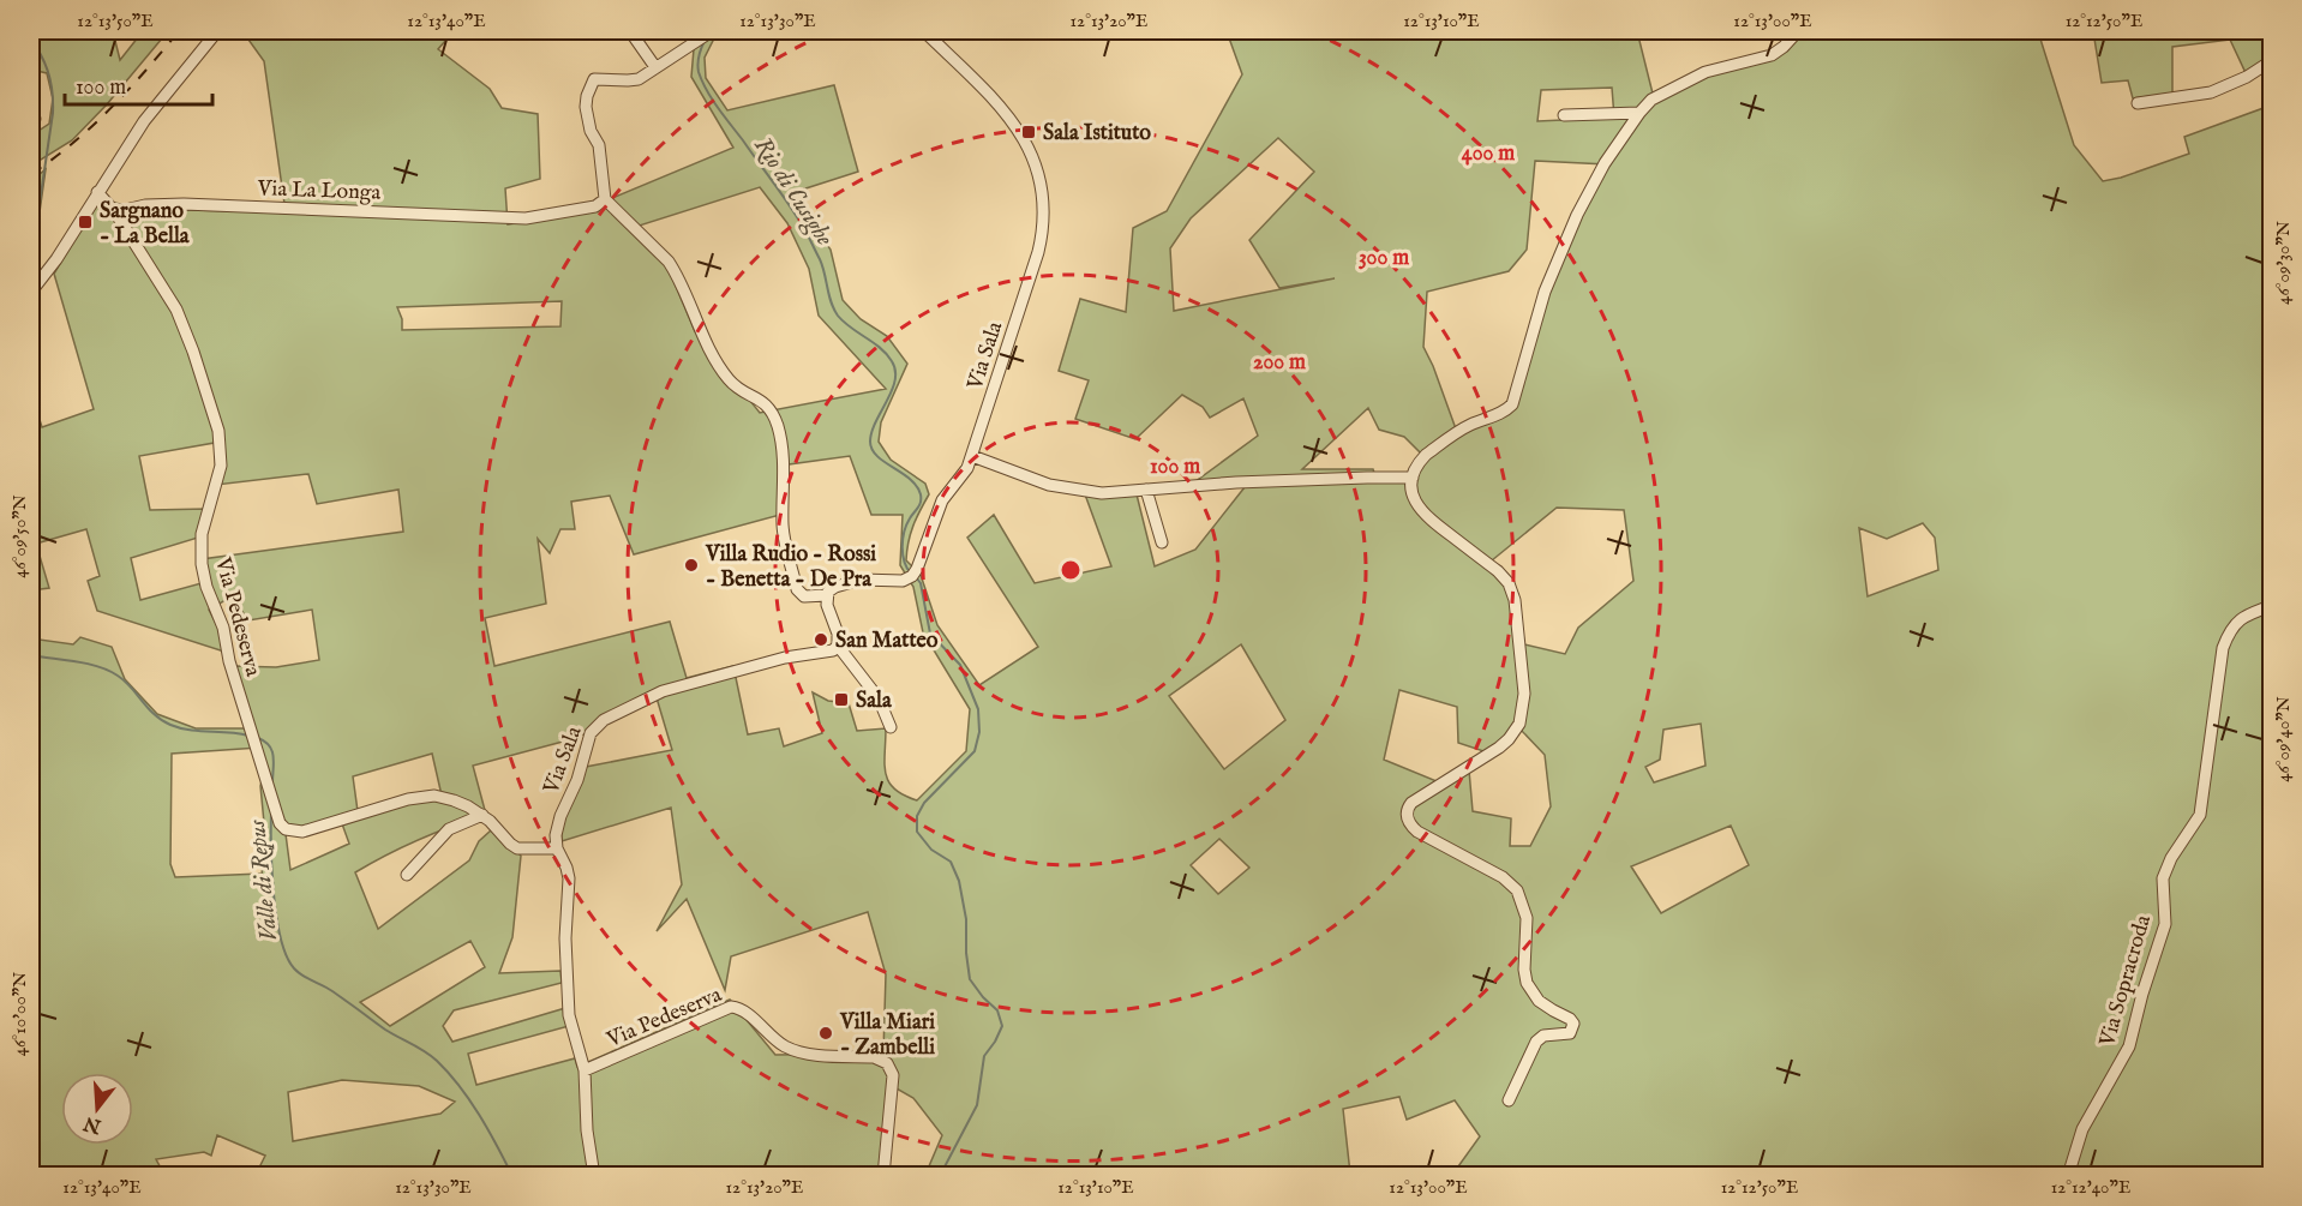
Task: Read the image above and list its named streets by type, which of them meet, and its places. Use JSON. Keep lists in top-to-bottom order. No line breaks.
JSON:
{"streets":{"street":["Via La Longa","Via Sala","Via Pedeserva","Via Sopracroda"]},"crossings":[["Via La Longa","Via Pedeserva"],["Via Sala","Via Pedeserva"]],"water":["Rio di Cusighe","Valle di Repus"],"places":{"transit":["Sala Istituto","Sargnano - La Bella","Sala"],"other":["Villa Rudio - Rossi - Benetta - De Pra","San Matteo","Villa Miari - Zambelli"]},"scale_bar":"100 m","north":"bottom","coordinates":["12°13'50\"E","12°13'40\"E","12°13'30\"E","12°13'20\"E","12°13'10\"E","12°13'00\"E","12°12'50\"E","46°09'30\"N","46°09'50\"N","46°09'40\"N","46°10'00\"N","12°12'40\"E"],"rings":["400 m","300 m","200 m","100 m"]}
